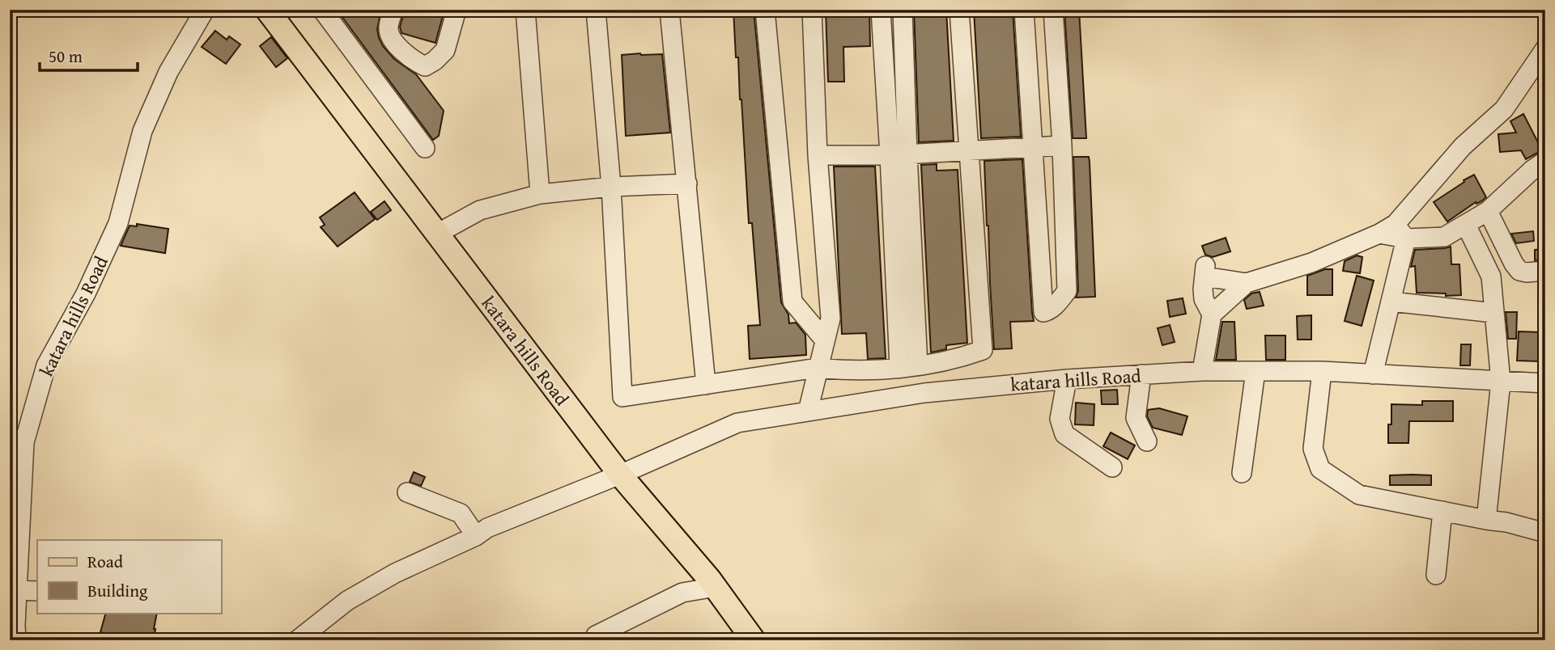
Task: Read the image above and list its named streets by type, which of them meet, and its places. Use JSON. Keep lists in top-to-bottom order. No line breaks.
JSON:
{"streets":{"main road":["katara hills Road"]},"legend":["Road","Building"],"scale_bar":"50 m"}
